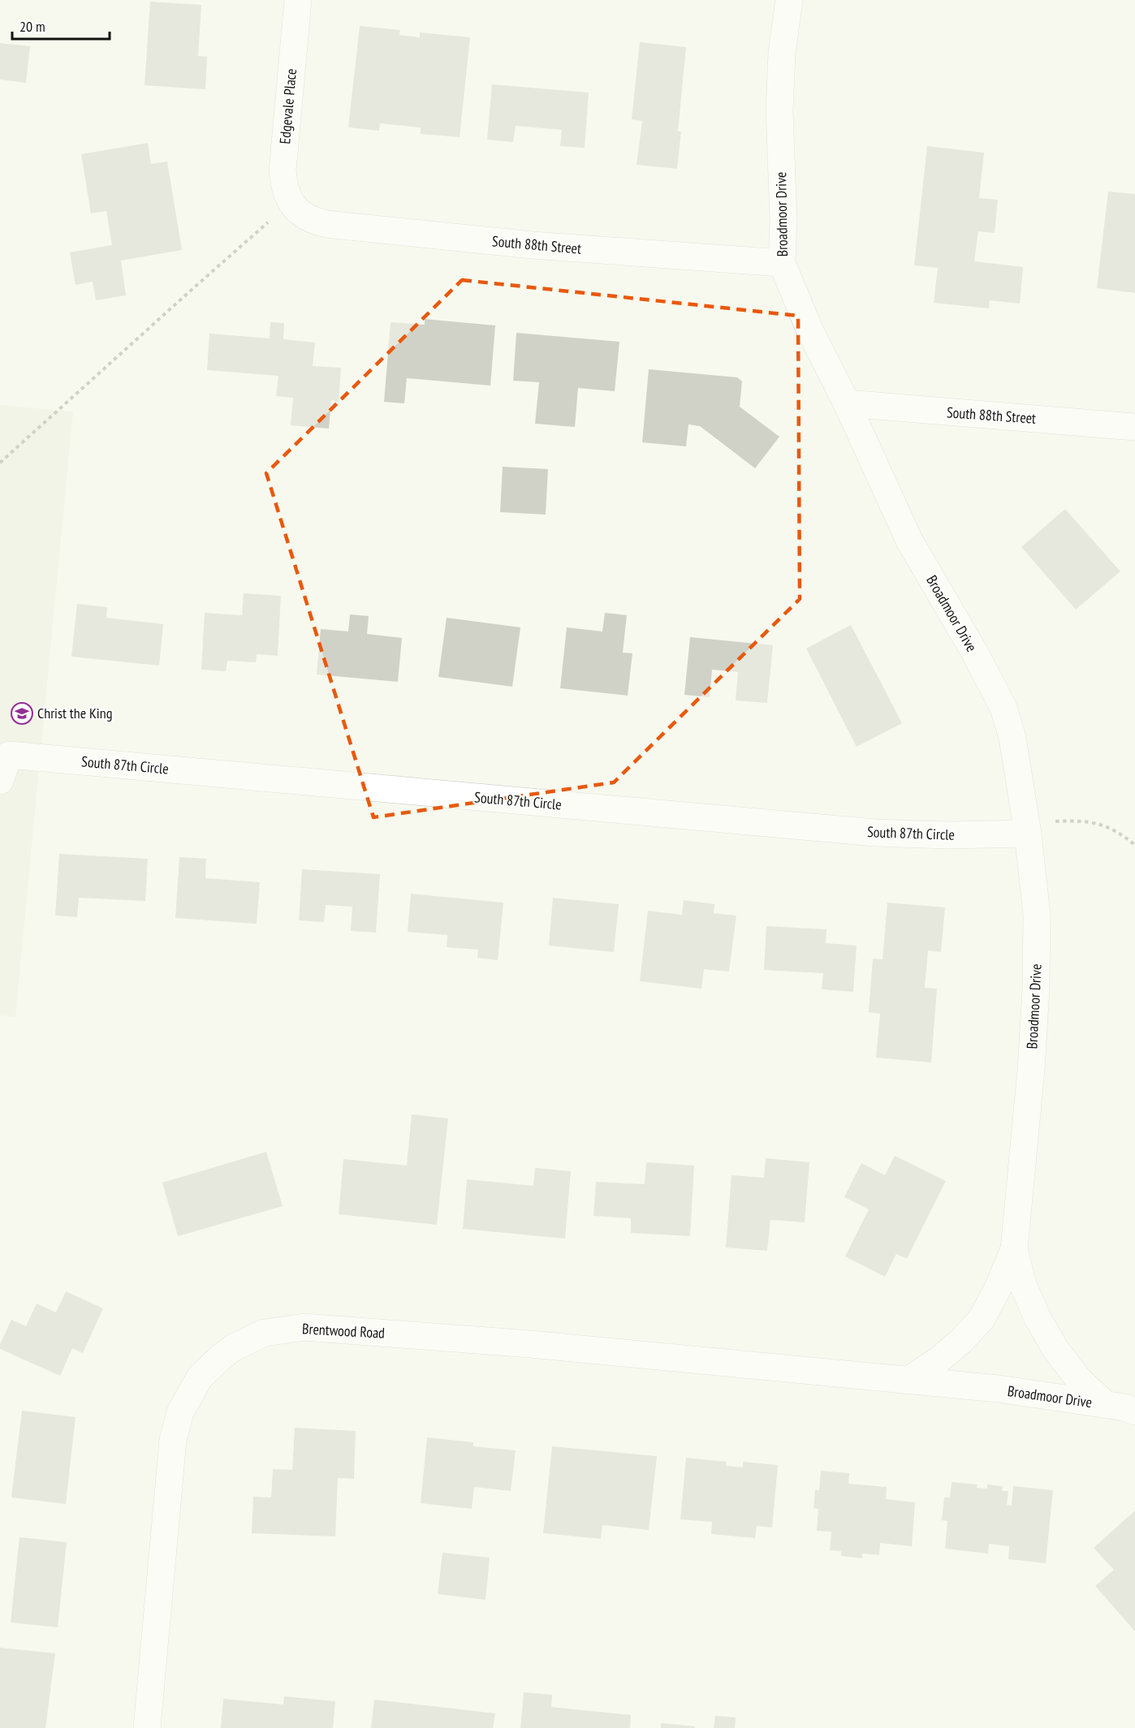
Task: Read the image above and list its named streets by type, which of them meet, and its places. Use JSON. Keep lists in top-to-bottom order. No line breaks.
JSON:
{"streets":{"street":["Edgevale Place","Broadmoor Drive","South 88th Street","South 87th Circle","Brentwood Road"]},"crossings":[["Edgevale Place","South 88th Street"],["Broadmoor Drive","South 88th Street"],["Broadmoor Drive","South 87th Circle"],["Broadmoor Drive","Brentwood Road"]],"places":{"school or university":["Christ the King"]},"scale_bar":"20 m"}
